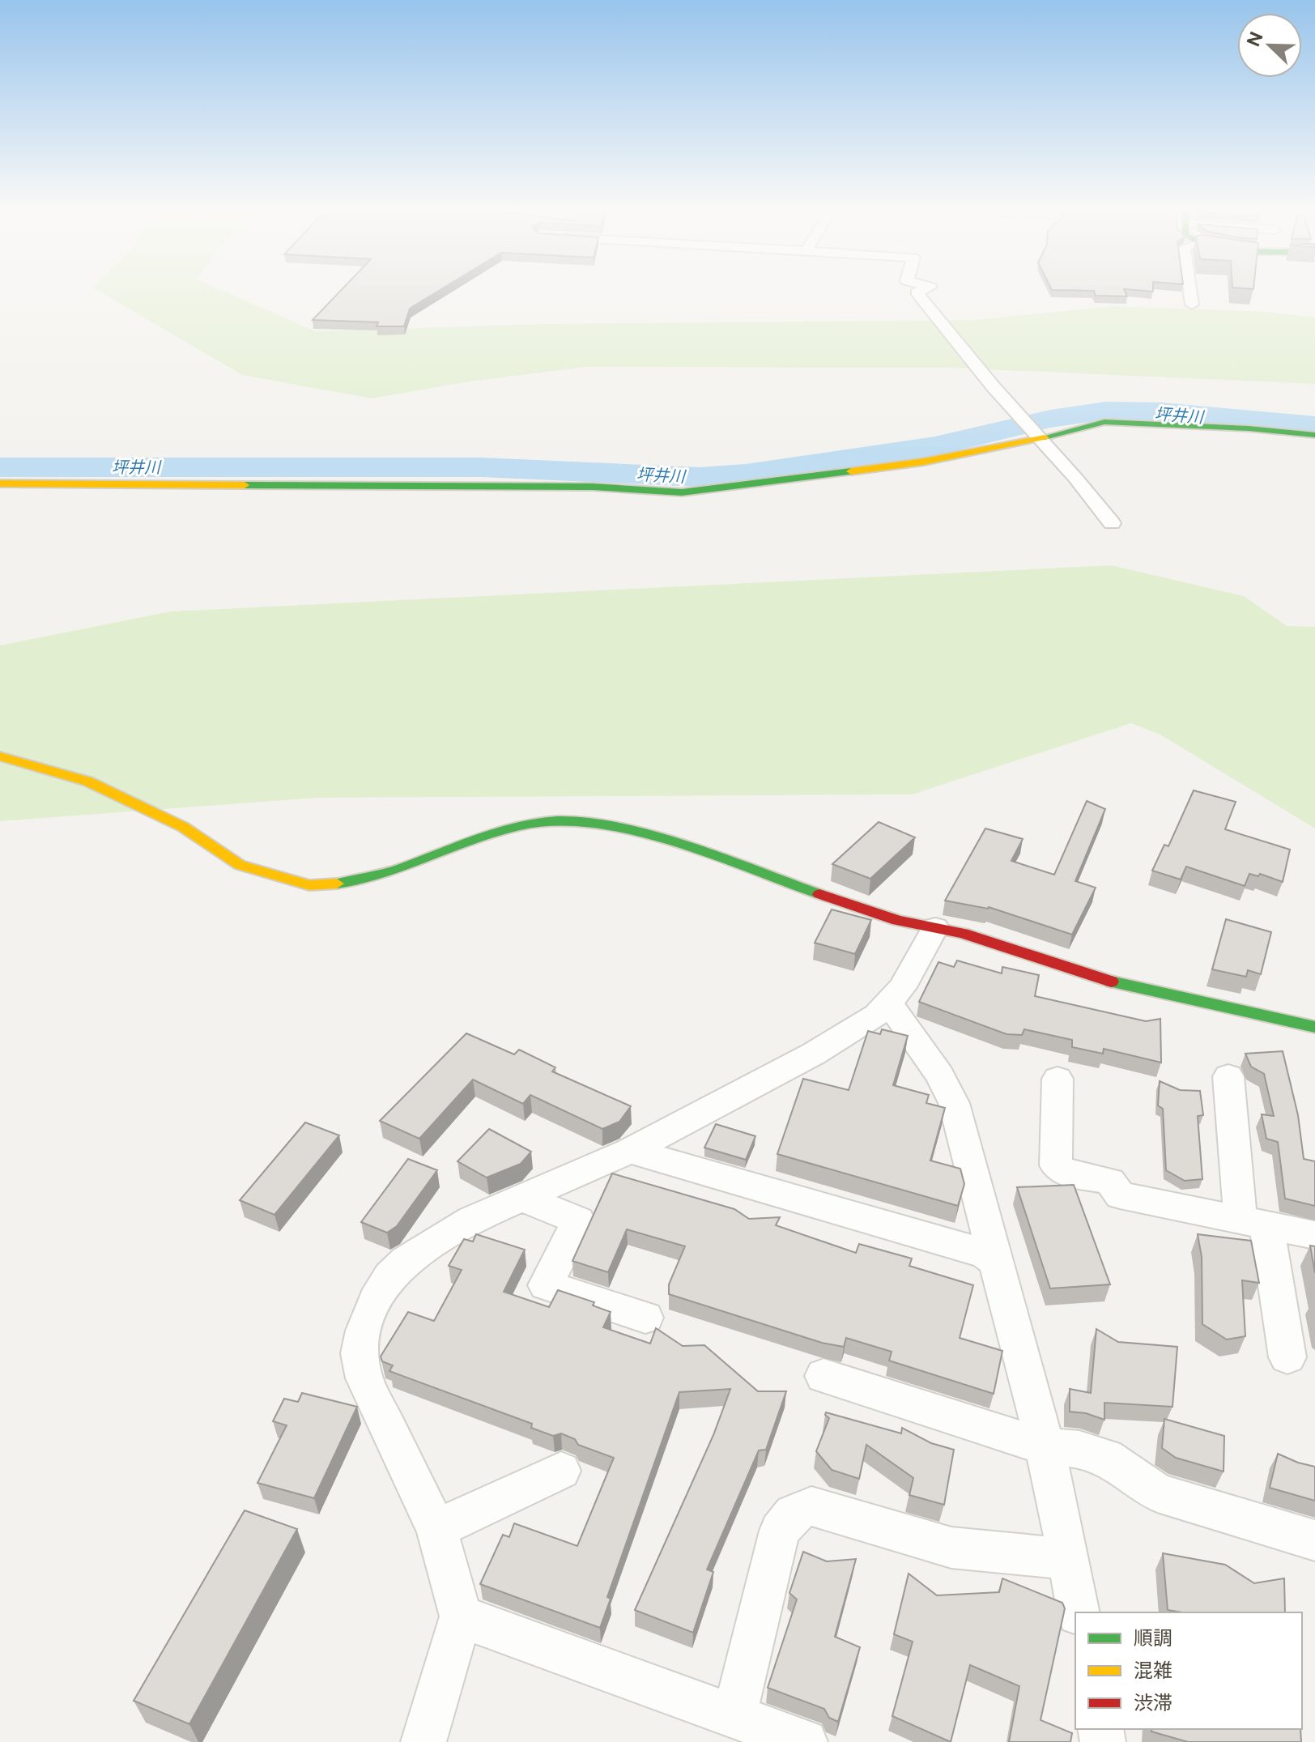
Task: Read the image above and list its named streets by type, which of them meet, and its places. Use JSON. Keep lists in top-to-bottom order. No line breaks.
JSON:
{"water":["坪井川"],"legend":["順調","混雑","渋滞"],"north":"top left"}
